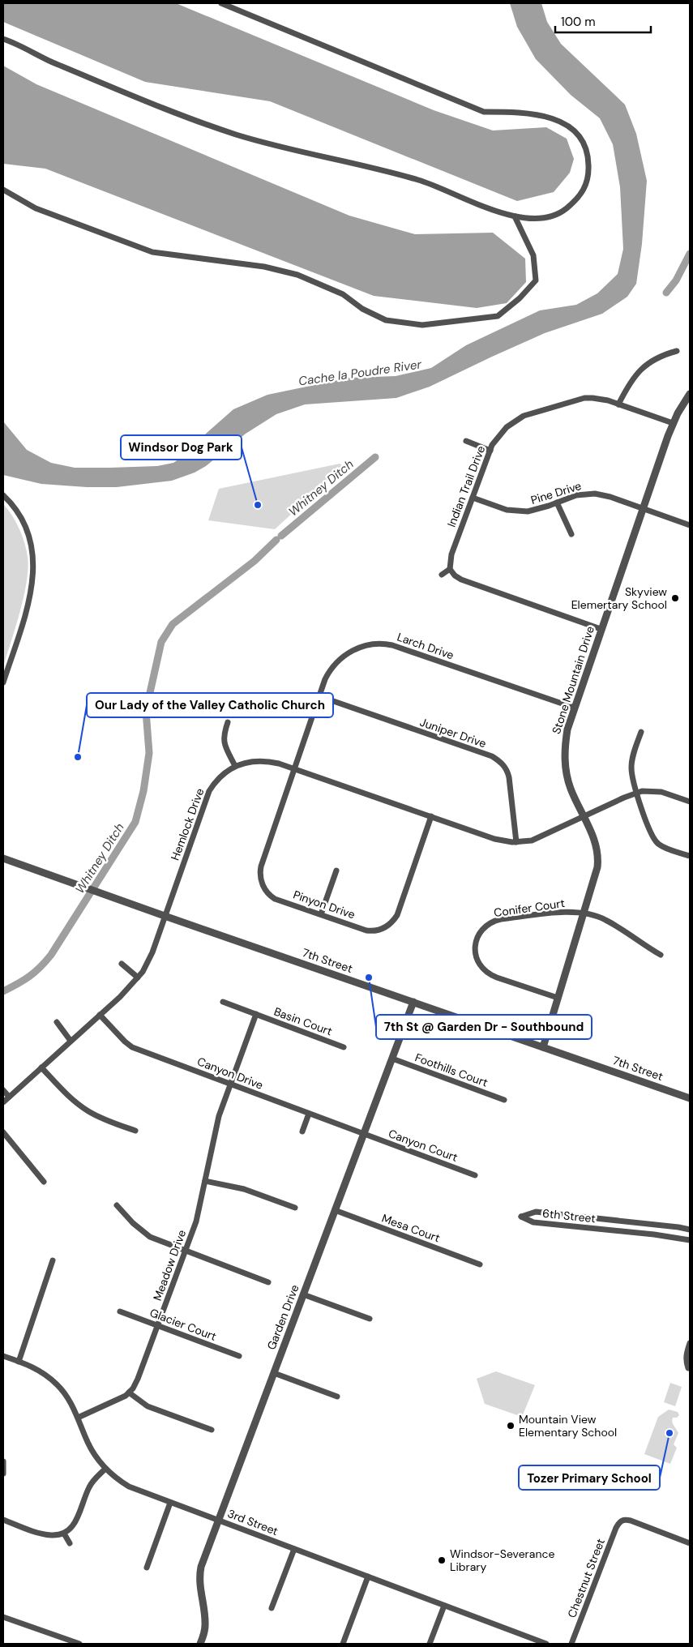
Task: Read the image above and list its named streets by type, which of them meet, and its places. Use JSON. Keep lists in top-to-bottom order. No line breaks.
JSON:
{"streets":{"street":["Indian Trail Drive","Pine Drive","Larch Drive","Stone Mountain Drive","Juniper Drive","Hemlock Drive","Pinyon Drive","Conifer Court","7th Street","Basin Court","Foothills Court","Canyon Drive","Canyon Court","6th Street","Mesa Court","Meadow Drive","Garden Drive","Glacier Court","3rd Street","Chestnut Street"]},"crossings":[["Indian Trail Drive","Pine Drive"],["Indian Trail Drive","Stone Mountain Drive"],["Pine Drive","Stone Mountain Drive"],["Larch Drive","Stone Mountain Drive"],["Larch Drive","Juniper Drive"],["Larch Drive","Hemlock Drive"],["Larch Drive","Pinyon Drive"],["Stone Mountain Drive","Hemlock Drive"],["Stone Mountain Drive","Conifer Court"],["Stone Mountain Drive","7th Street"],["Juniper Drive","Hemlock Drive"],["Hemlock Drive","Pinyon Drive"],["Hemlock Drive","7th Street"],["Hemlock Drive","Canyon Drive"],["7th Street","Garden Drive"],["Basin Court","Canyon Drive"],["Basin Court","Meadow Drive"],["Foothills Court","Garden Drive"],["Canyon Drive","Canyon Court"],["Canyon Drive","Meadow Drive"],["Canyon Drive","Garden Drive"],["Canyon Court","Garden Drive"],["Mesa Court","Garden Drive"],["Meadow Drive","Glacier Court"],["Meadow Drive","3rd Street"],["Garden Drive","3rd Street"]],"water":["Cache la Poudre River","Whitney Ditch"],"places":["Windsor Dog Park","Skyview Elemertary School","Our Lady of the Valley Catholic Church","7th St @ Garden Dr - Southbound","Mountain View Elementary School","Tozer Primary School","Windsor-Severance Library"],"scale_bar":"100 m"}
